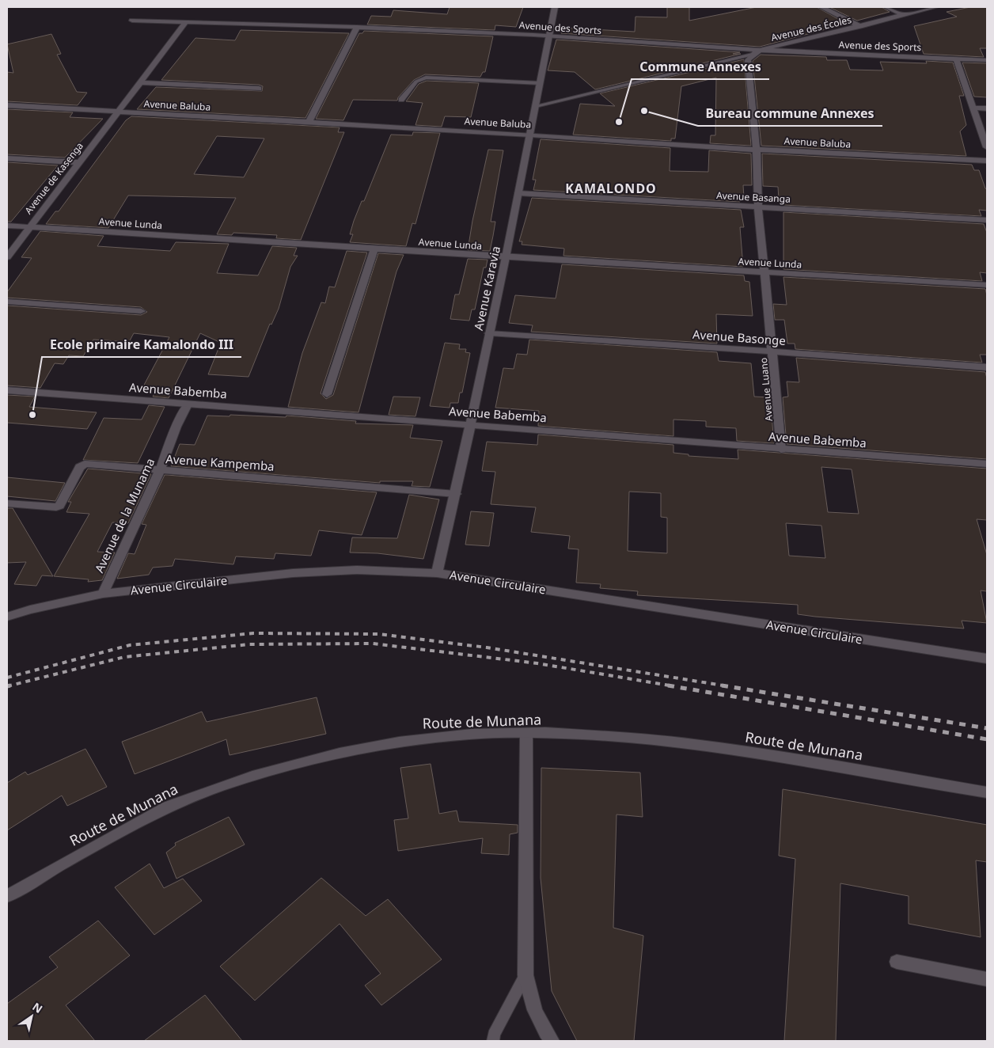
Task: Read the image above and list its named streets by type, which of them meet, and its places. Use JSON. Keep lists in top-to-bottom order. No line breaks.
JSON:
{"streets":{"street":["Avenue des Sports","Avenue des Écoles","Avenue Baluba","Avenue de Kasenga","Avenue Basanga","Avenue Lunda","Avenue Karavia","Avenue Basonge","Avenue Luano","Avenue Babemba","Avenue Kampemba","Avenue de la Munama","Avenue Circulaire","Route de Munana"]},"crossings":[["Avenue des Sports","Avenue des Écoles"],["Avenue des Sports","Avenue de Kasenga"],["Avenue des Sports","Avenue Karavia"],["Avenue Baluba","Avenue de Kasenga"],["Avenue Baluba","Avenue Karavia"],["Avenue Baluba","Avenue Luano"],["Avenue de Kasenga","Avenue Lunda"],["Avenue Basanga","Avenue Karavia"],["Avenue Basanga","Avenue Luano"],["Avenue Lunda","Avenue Karavia"],["Avenue Lunda","Avenue Luano"],["Avenue Karavia","Avenue Basonge"],["Avenue Karavia","Avenue Babemba"],["Avenue Karavia","Avenue Kampemba"],["Avenue Karavia","Avenue Circulaire"],["Avenue Basonge","Avenue Luano"],["Avenue Luano","Avenue Babemba"],["Avenue Babemba","Avenue de la Munama"],["Avenue Kampemba","Avenue de la Munama"],["Avenue de la Munama","Avenue Circulaire"]],"districts":["KAMALONDO"],"places":["Bureau commune Annexes","Commune Annexes","Ecole primaire Kamalondo III"],"north":"top right"}
